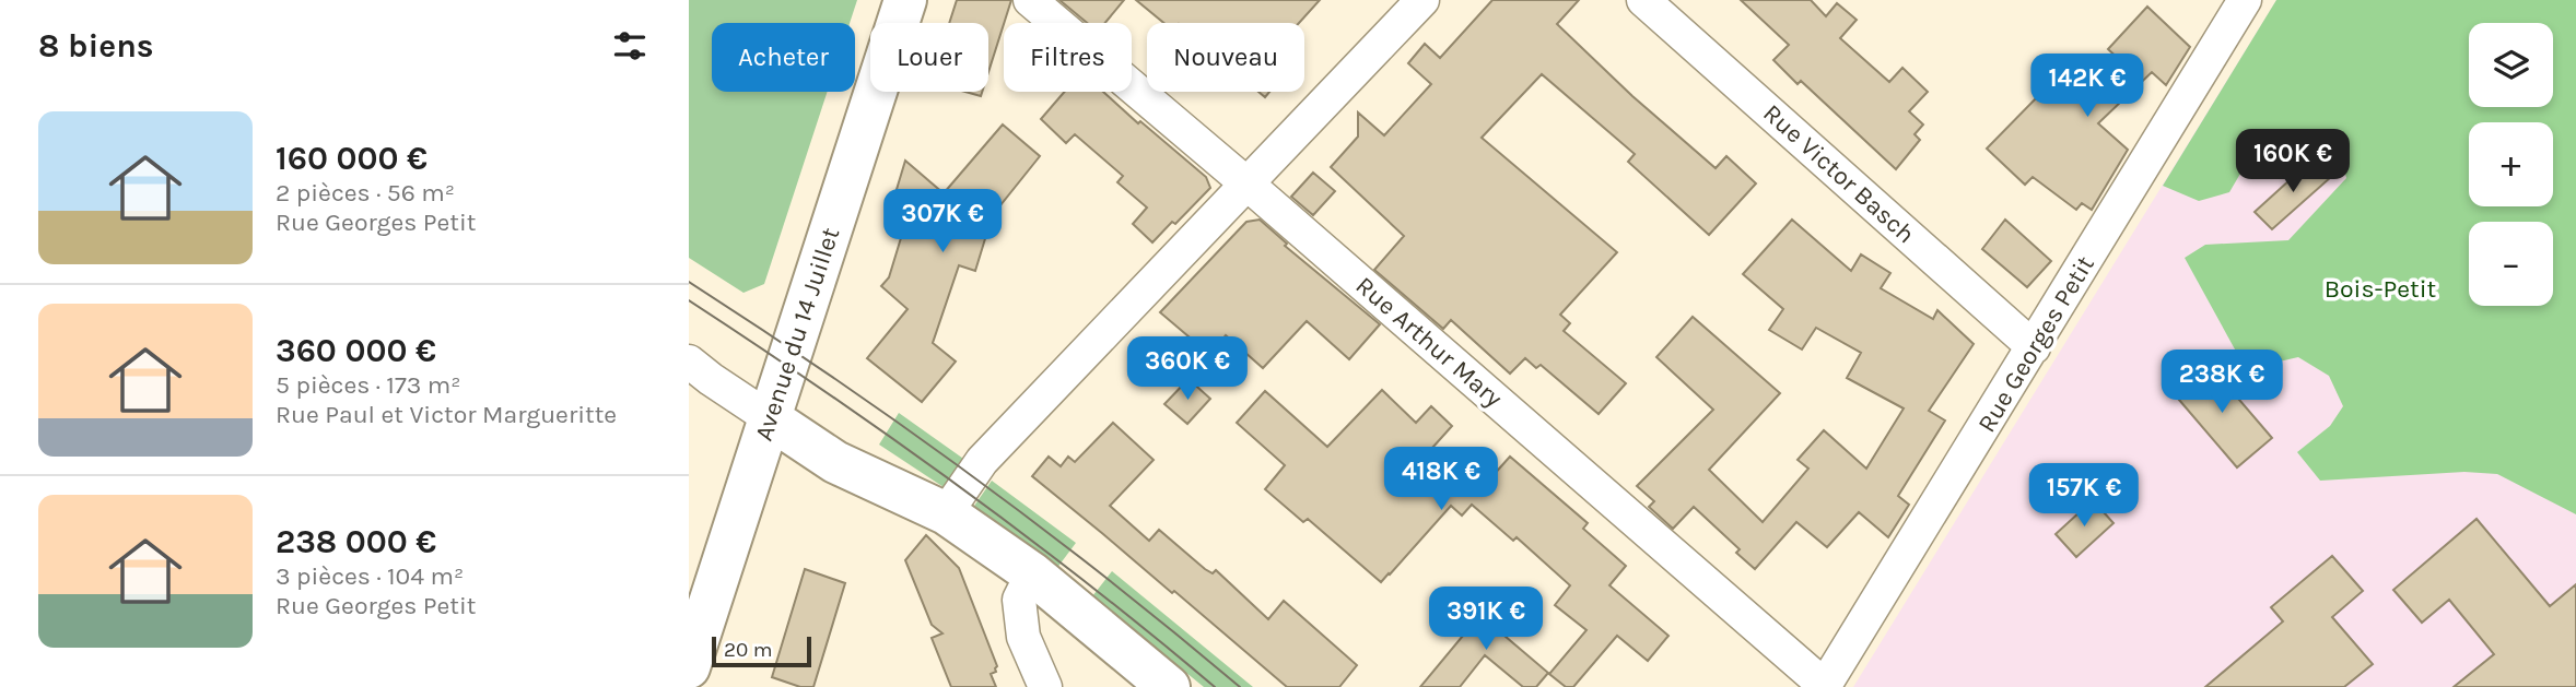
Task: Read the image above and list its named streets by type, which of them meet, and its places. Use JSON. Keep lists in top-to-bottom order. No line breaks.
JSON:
{"streets":{"main road":["Avenue du 14 Juillet"],"street":["Rue Victor Basch","Rue Arthur Mary","Rue Georges Petit"]},"crossings":[["Rue Victor Basch","Rue Georges Petit"],["Rue Arthur Mary","Rue Georges Petit"]],"parks":["Bois-Petit"],"scale_bar":"20 m","page":{"heading":"8 biens","map_buttons":["+","−"],"chip":["Acheter","Louer","Filtres","Nouveau"],"price":["142K €","160K €","307K €","360K €","238K €","418K €","157K €","391K €"],"list":[{"name":"160 000 €","note":"2 pièces · 56 m² · Rue Georges Petit"},{"name":"360 000 €","note":"5 pièces · 173 m² · Rue Paul et Victor Margueritte"},{"name":"238 000 €","note":"3 pièces · 104 m² · Rue Georges Petit"}],"scale":"20 m"}}
